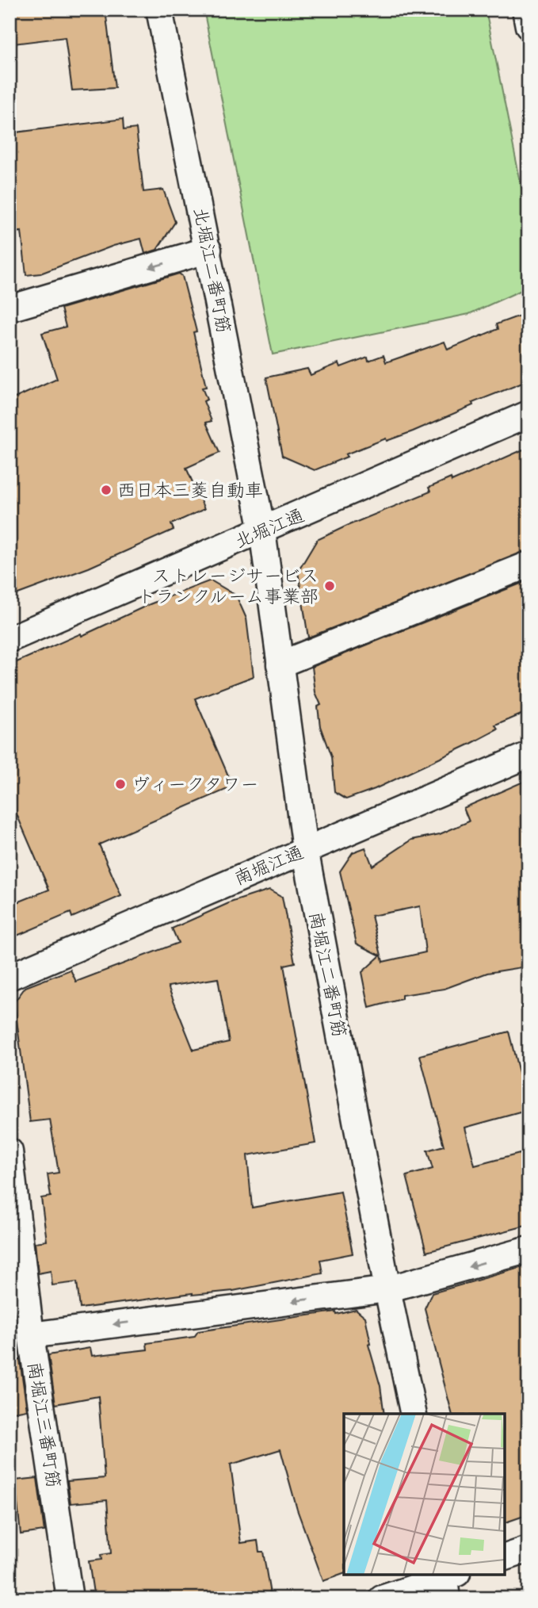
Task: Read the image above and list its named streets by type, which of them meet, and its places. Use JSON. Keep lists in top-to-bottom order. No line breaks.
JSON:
{"streets":{"street":["北堀江二番町筋","北堀江通","南堀江通","南堀江二番町筋","南堀江三番町筋"]},"crossings":[["北堀江二番町筋","北堀江通"],["北堀江二番町筋","南堀江二番町筋"],["北堀江通","南堀江二番町筋"],["南堀江通","南堀江二番町筋"]],"places":["西日本三菱自動車","ストレージサービス トランクルーム事業部","ヴィークタワー"]}
